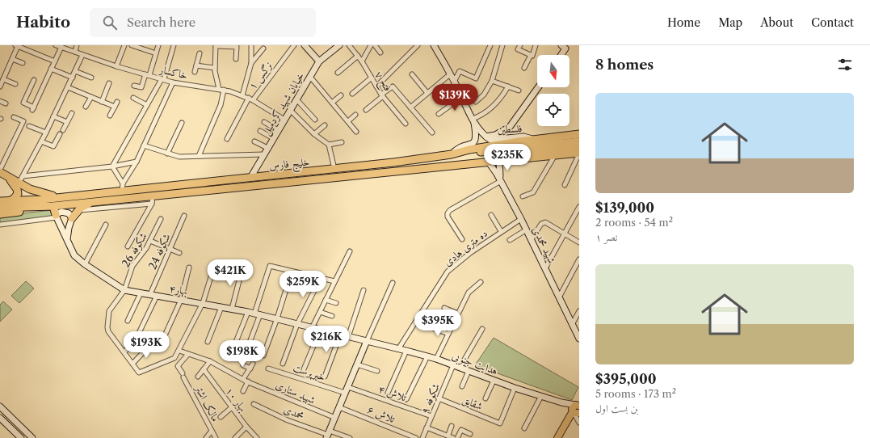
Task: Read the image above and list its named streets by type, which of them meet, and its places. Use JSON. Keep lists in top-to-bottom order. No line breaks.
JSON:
{"streets":{"highway":["خلیج فارس"],"street":["خاکسار","نرگس ۱","فتح ۷","خیابان شهید کردمیل","فلسطین","شهید محمدی","ده متری هادی","شکوفه 26","شکوفه 24","بهار۴","هدایت جنوبی","خیرپرست","شهید ستاری","تلاش ۴","شکوفه ۹","بهار ۱۰","شقایق","مالک اشتر","محمدی","تلاش ۶"]},"crossings":[["خاکسار","نرگس ۱"],["خاکسار","خیابان شهید کردمیل"],["خیابان شهید کردمیل","خلیج فارس"],["فلسطین","خلیج فارس"],["خلیج فارس","شهید محمدی"],["شهید محمدی","ده متری هادی"],["ده متری هادی","هدایت جنوبی"],["شکوفه 26","بهار۴"],["شکوفه 26","شهید ستاری"],["شکوفه 24","بهار۴"],["بهار۴","هدایت جنوبی"],["هدایت جنوبی","شکوفه ۹"],["هدایت جنوبی","شقایق"],["شهید ستاری","مالک اشتر"],["تلاش ۴","شکوفه ۹"],["شکوفه ۹","شقایق"]],"north":"bottom","page":{"header":"Habito","search":"Search here","nav":["Home","Map","About","Contact"],"heading":"8 homes","price":["$139K","$235K","$421K","$259K","$395K","$216K","$193K","$198K"],"list":[{"name":"$139,000","note":"2 rooms · 54 m² · نصر ۱"},{"name":"$395,000","note":"5 rooms · 173 m² · بن بست اول"}]}}
